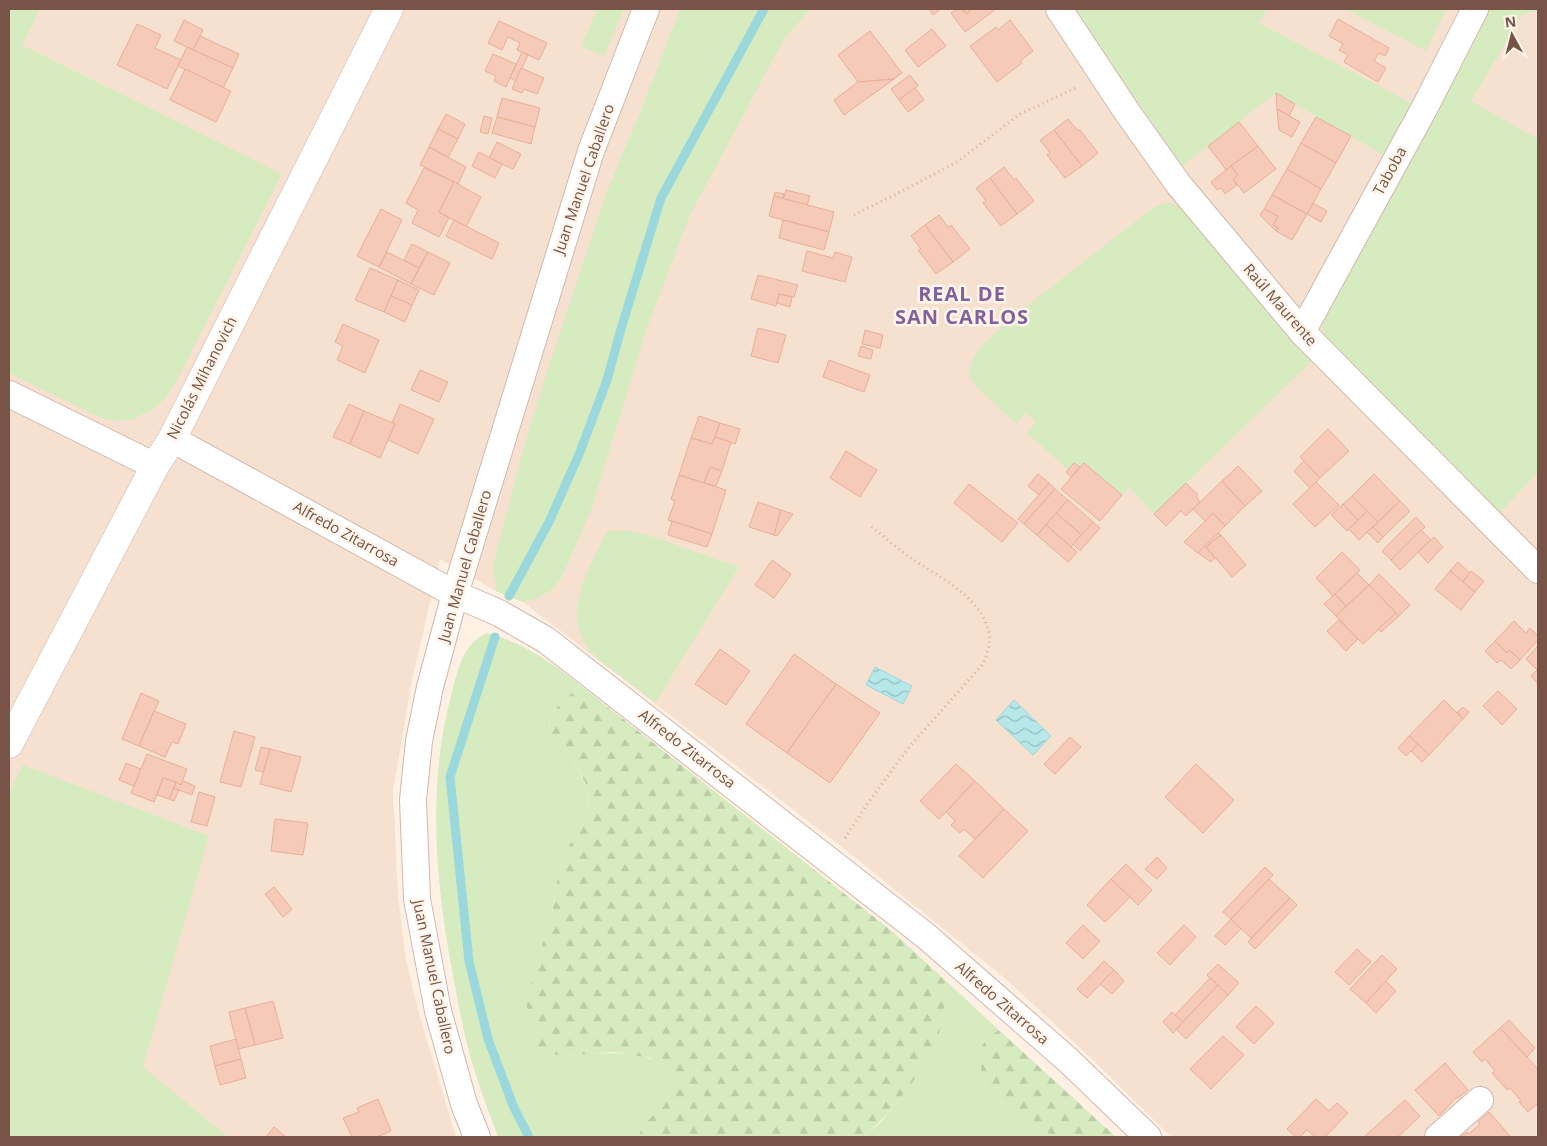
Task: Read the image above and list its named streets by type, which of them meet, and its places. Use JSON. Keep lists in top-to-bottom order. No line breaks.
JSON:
{"streets":{"street":["Taboba","Juan Manuel Caballero","Raúl Maurente","Nicolás Mihanovich","Alfredo Zitarrosa"]},"crossings":[["Taboba","Raúl Maurente"],["Juan Manuel Caballero","Alfredo Zitarrosa"],["Nicolás Mihanovich","Alfredo Zitarrosa"]],"districts":["REAL DE SAN CARLOS"],"north":"top"}
